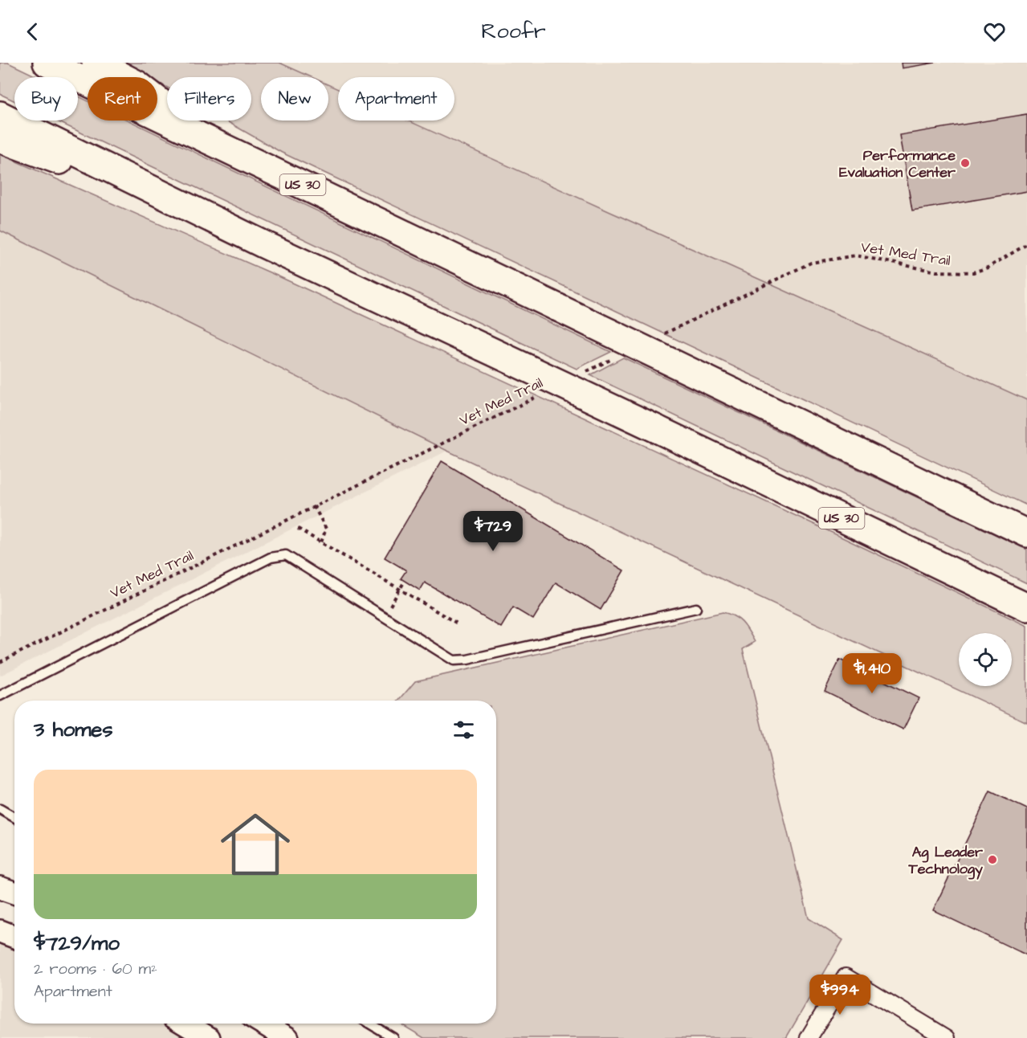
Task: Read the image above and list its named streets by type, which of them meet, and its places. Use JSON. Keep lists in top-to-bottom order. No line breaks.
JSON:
{"streets":{"highway":["US 30"],"path":["Vet Med Trail"]},"places":["Performance Evaluation Center","Ag Leader Technology"],"page":{"header":"Roofr","chip":["Buy","Rent","Filters","New","Apartment"],"price":["$729","$1,410","$994"],"heading":"3 homes","list":[{"name":"$729/mo","note":"2 rooms · 60 m² · Apartment"}]}}
